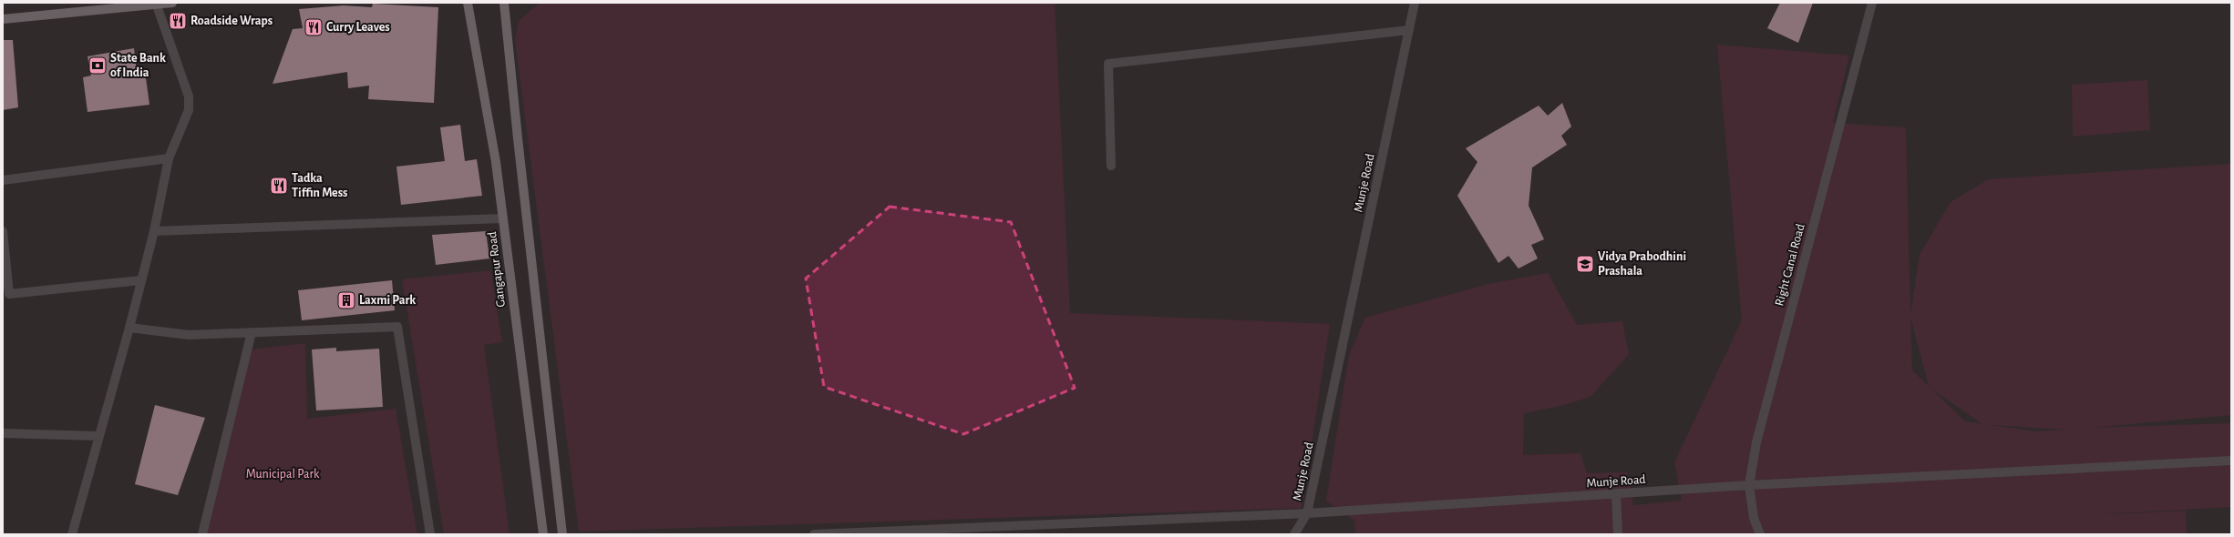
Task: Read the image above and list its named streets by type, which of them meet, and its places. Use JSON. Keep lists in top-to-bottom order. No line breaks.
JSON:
{"streets":{"main road":["Gangapur Road"],"street":["Munje Road","Right Canal Road"]},"crossings":[["Munje Road","Right Canal Road"]],"parks":["Municipal Park"],"places":{"restaurant":["Roadside Wraps","Curry Leaves","Tadka Tiffin Mess"],"bank":["State Bank of India"],"school or university":["Vidya Prabodhini Prashala"],"building":["Laxmi Park"]}}
